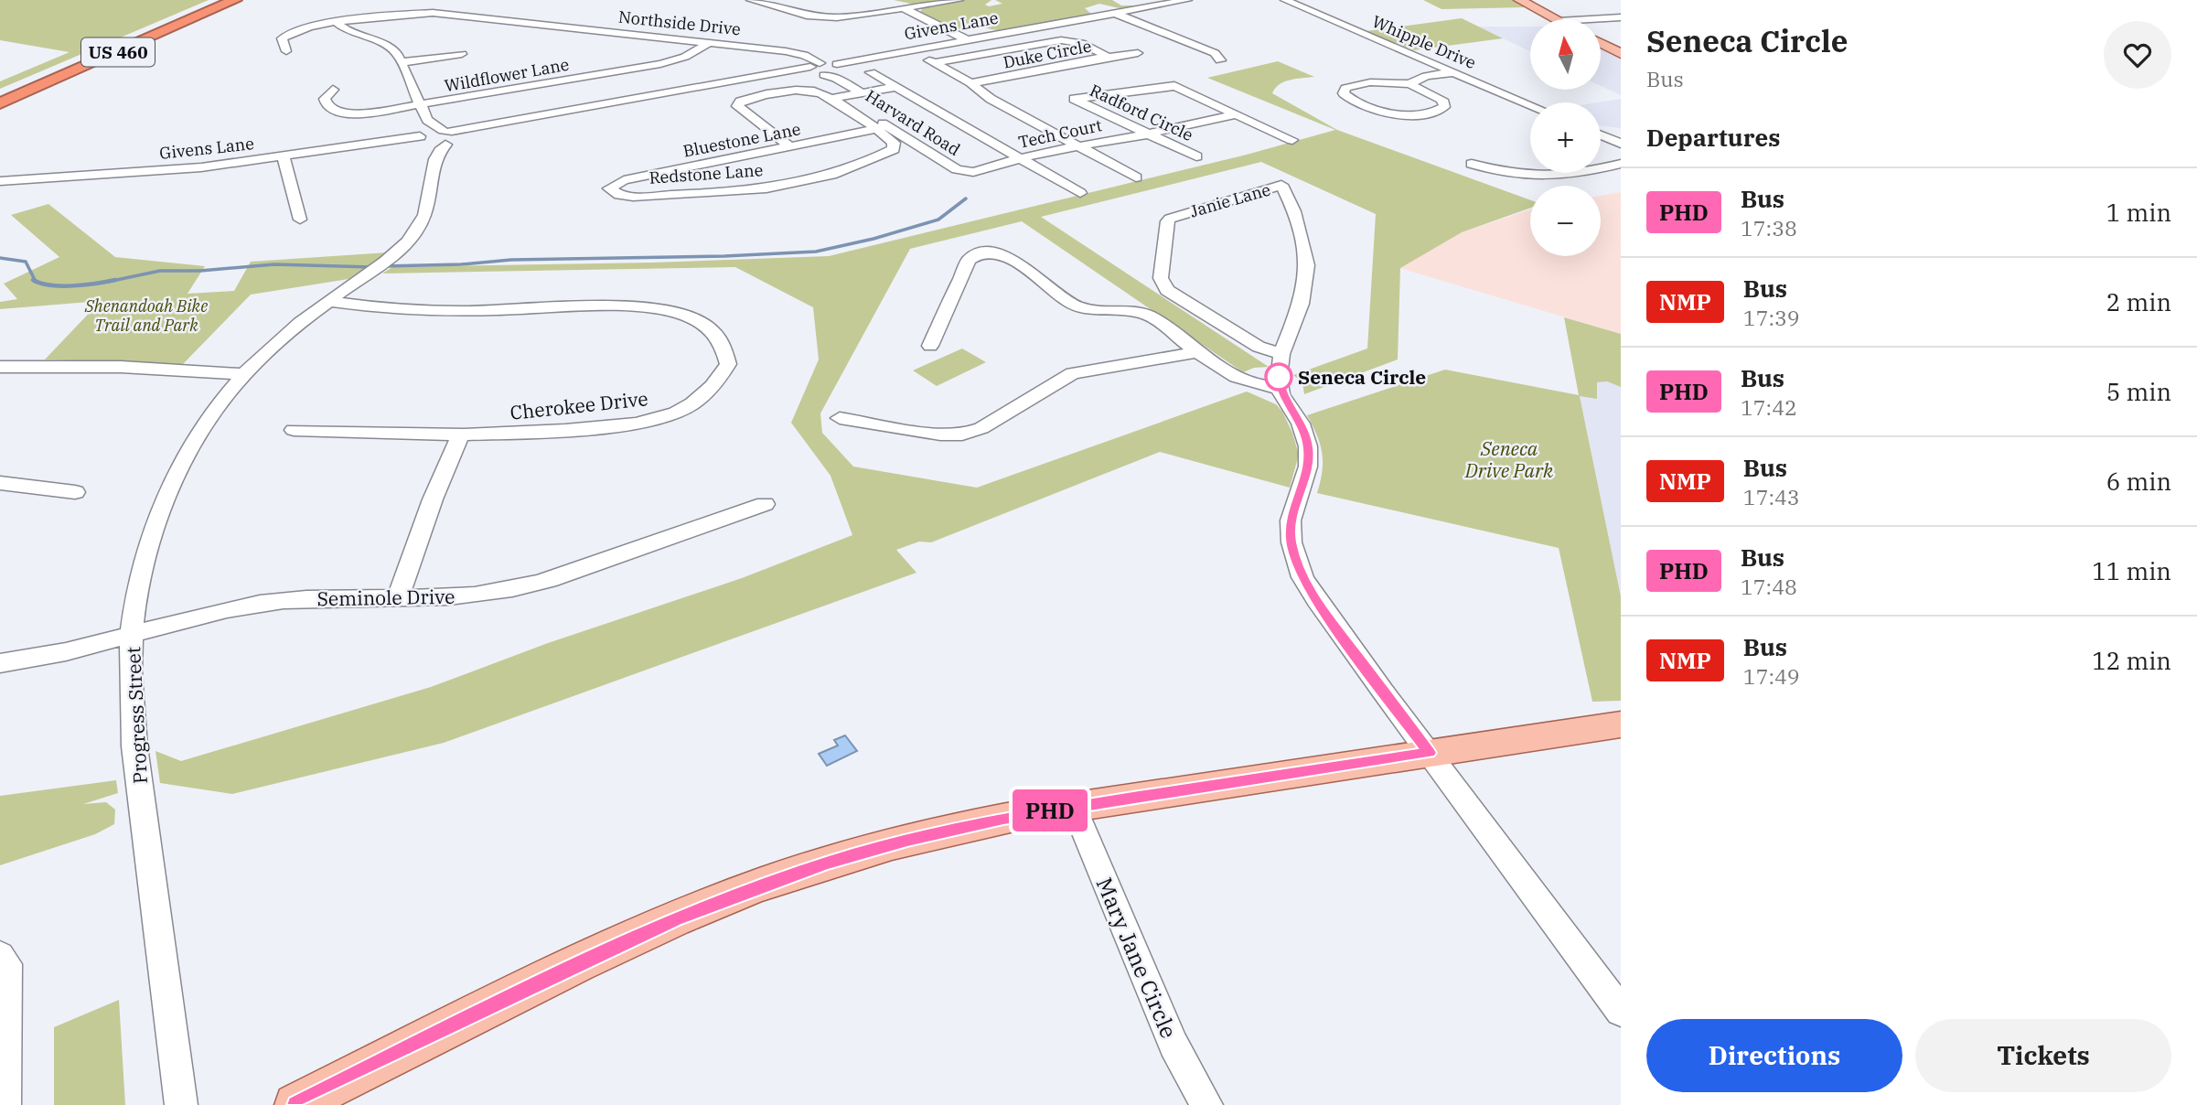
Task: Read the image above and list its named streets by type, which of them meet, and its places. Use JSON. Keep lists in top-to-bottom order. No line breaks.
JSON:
{"streets":{"highway":["US 460"],"street":["Northside Drive","Givens Lane","Whipple Drive","Duke Circle","Wildflower Lane","Radford Circle","Harvard Road","Tech Court","Bluestone Lane","Redstone Lane","Janie Lane","Cherokee Drive","Seminole Drive","Progress Street","Mary Jane Circle"]},"crossings":[["Northside Drive","Givens Lane"],["Northside Drive","Wildflower Lane"],["Givens Lane","Progress Street"],["Radford Circle","Tech Court"],["Harvard Road","Tech Court"],["Bluestone Lane","Redstone Lane"],["Cherokee Drive","Progress Street"],["Seminole Drive","Progress Street"]],"parks":["Shenandoah Bike Trail and Park","Seneca Drive Park"],"places":["Seneca Circle"],"lines":["bus line PHD"],"north":"top","page":{"on_map":"PHD","heading":[["Seneca Circle","Bus"],"Departures"],"map_buttons":["+","−"],"list":[{"mark":"PHD","name":"Bus","note":"17:38","value":"1 min"},{"mark":"NMP","name":"Bus","note":"17:39","value":"2 min"},{"mark":"PHD","name":"Bus","note":"17:42","value":"5 min"},{"mark":"NMP","name":"Bus","note":"17:43","value":"6 min"},{"mark":"PHD","name":"Bus","note":"17:48","value":"11 min"},{"mark":"NMP","name":"Bus","note":"17:49","value":"12 min"}],"buttons":["Directions","Tickets"]}}
